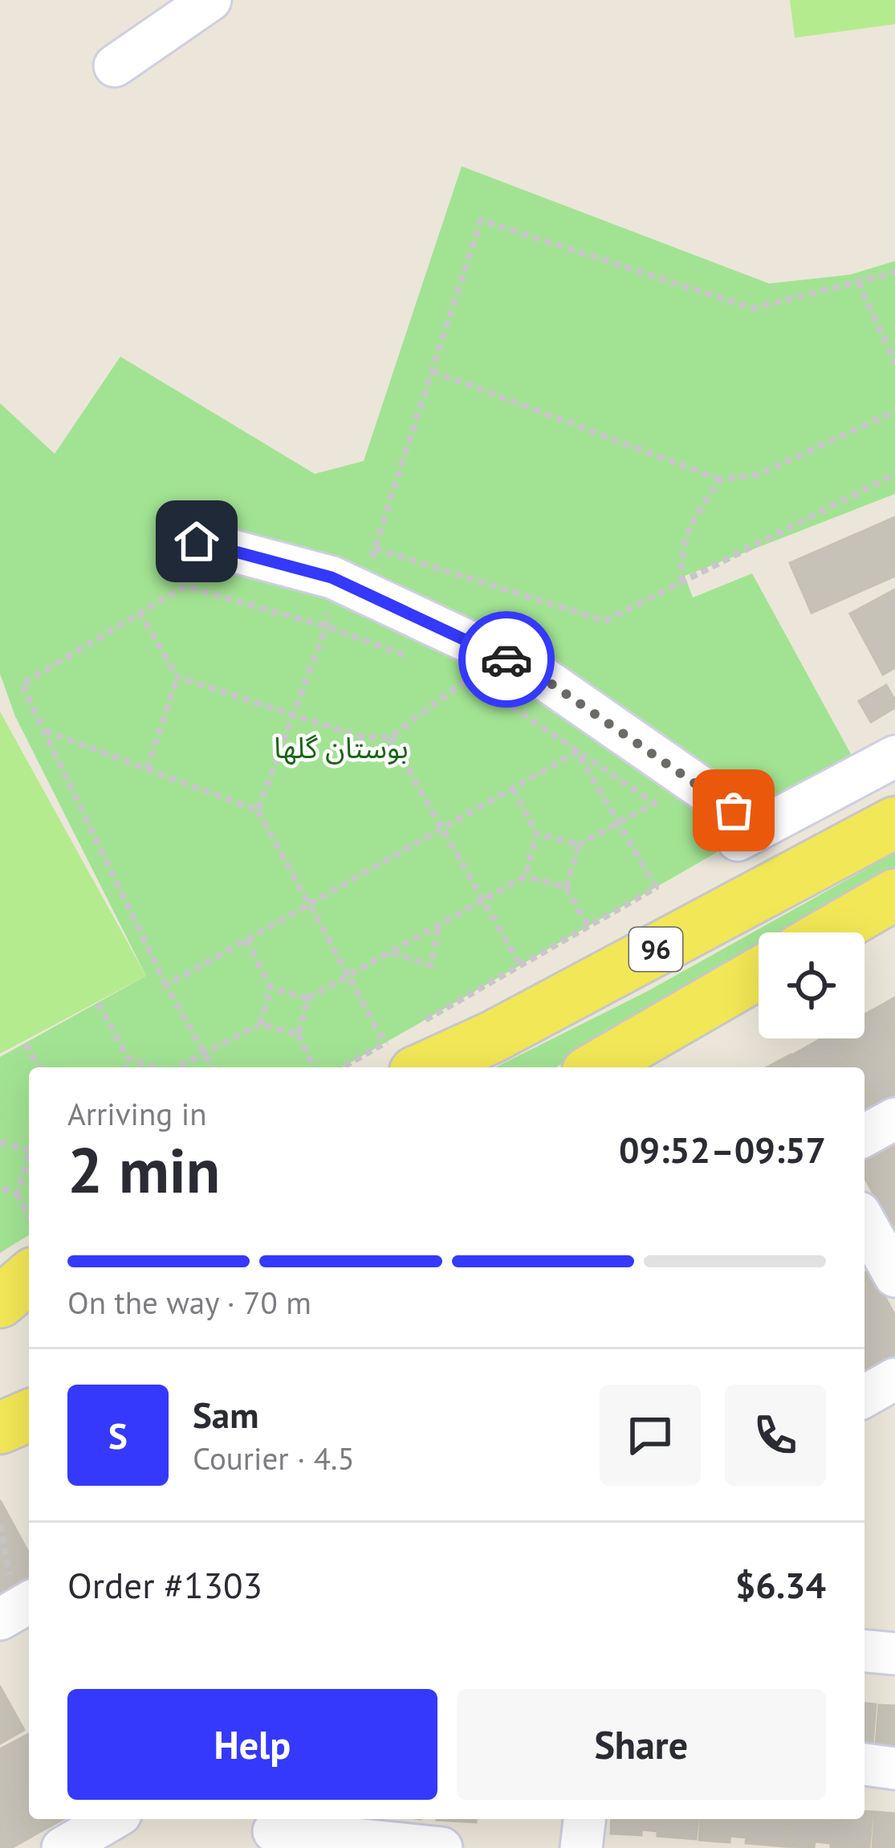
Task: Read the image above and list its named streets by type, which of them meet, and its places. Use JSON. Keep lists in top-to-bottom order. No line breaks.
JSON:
{"streets":{"main road":["96"]},"parks":["بوستان گلها"],"page":{"heading":["2 min","Arriving in","09:52–09:57"],"panel":["Sam","Courier · 4.5","Order #1303","$6.34"],"bar":"On the way · 70 m","round":"S","buttons":["Help","Share"]}}
